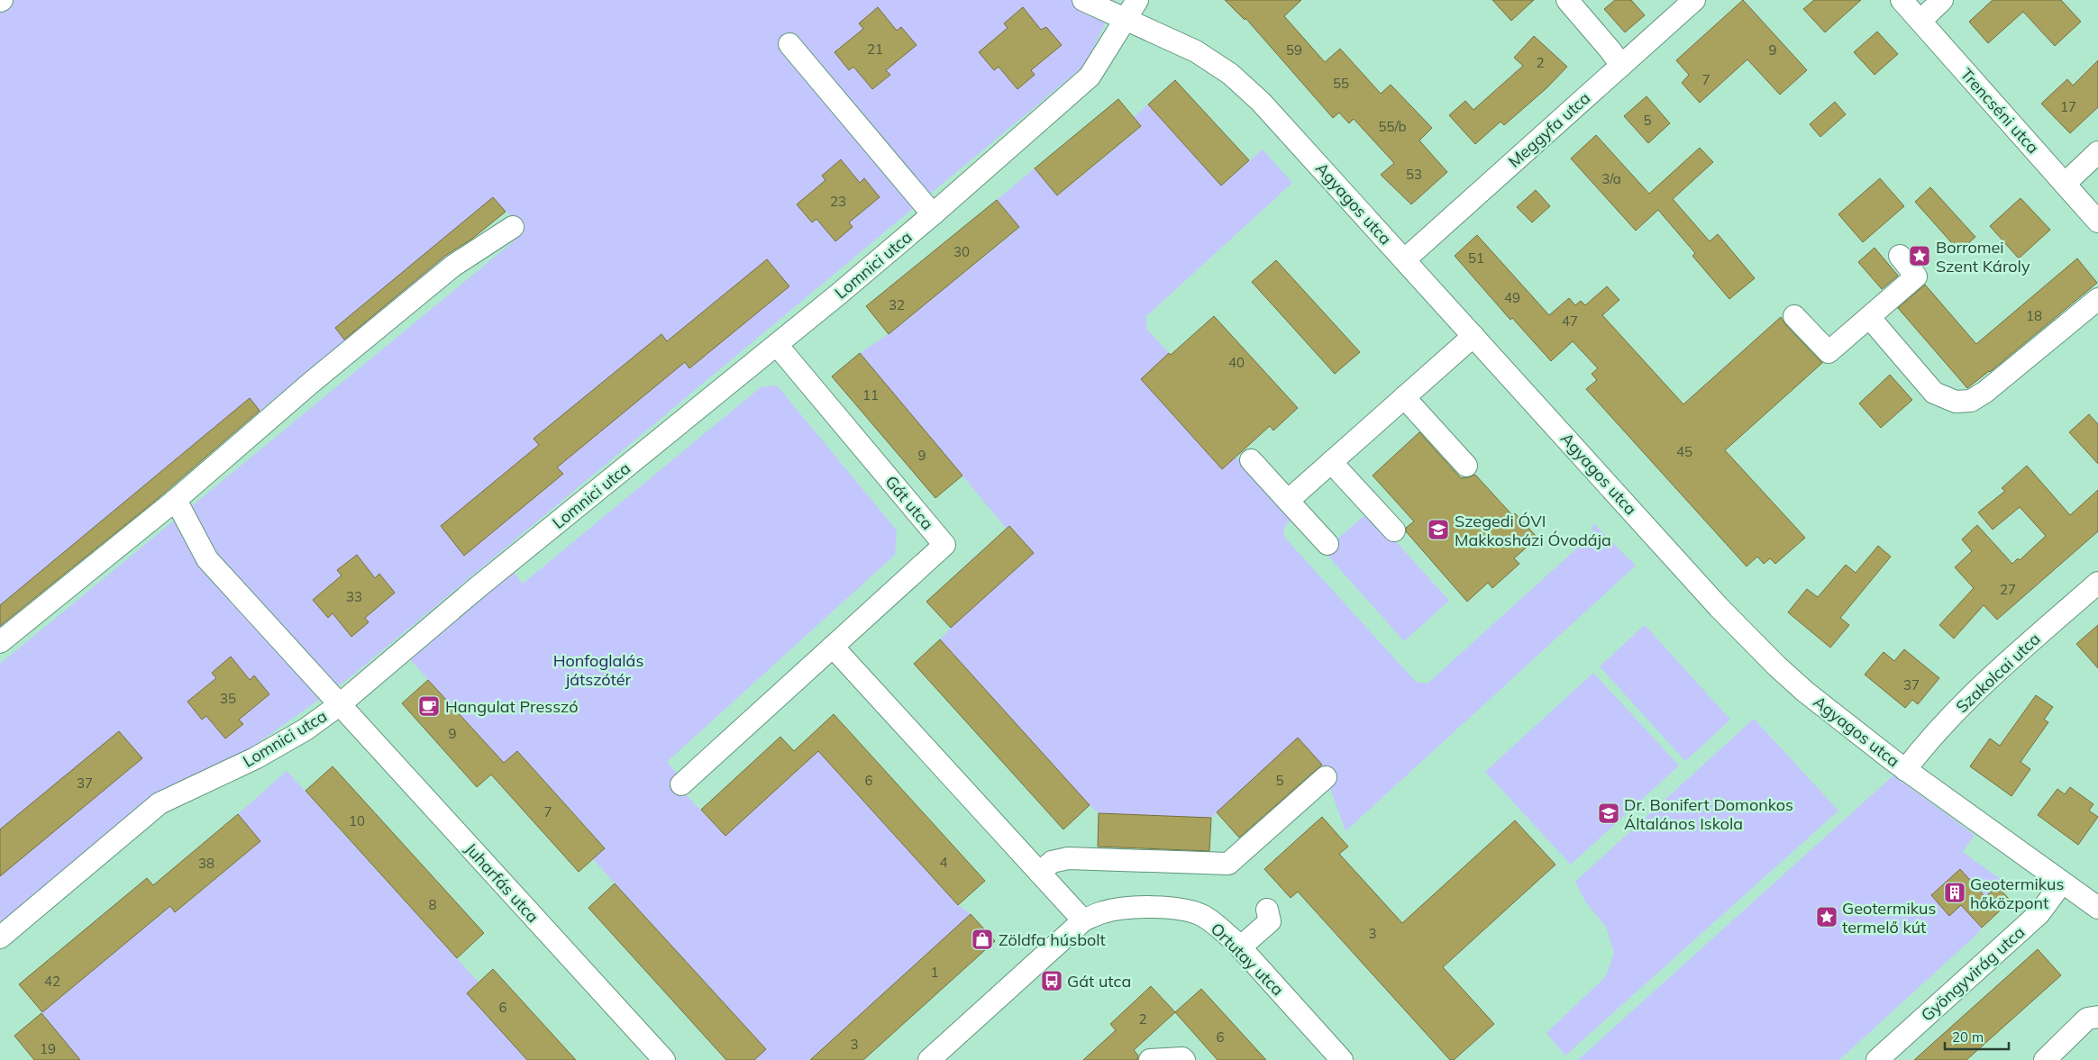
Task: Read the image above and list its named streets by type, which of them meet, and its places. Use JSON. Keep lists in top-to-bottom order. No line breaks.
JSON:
{"streets":{"street":["Trencséni utca","Meggyfa utca","Agyagos utca","Lomnici utca","Gát utca","Szakolcai utca","Juharfás utca","Ortutay utca","Gyöngyvirág utca"]},"crossings":[["Meggyfa utca","Agyagos utca"],["Agyagos utca","Lomnici utca"],["Agyagos utca","Szakolcai utca"],["Agyagos utca","Gyöngyvirág utca"],["Lomnici utca","Gát utca"],["Lomnici utca","Juharfás utca"]],"parks":["Honfoglalás játszótér"],"places":{"place":["Borromei Szent Károly","Geotermikus termelő kút"],"school or university":["Szegedi ÓVI Makkosházi Óvodája","Dr. Bonifert Domonkos Általános Iskola"],"cafe":["Hangulat Presszó"],"building":["Geotermikus hőközpont"],"shop":["Zöldfa húsbolt"],"bus stop":["Gát utca"]},"house_numbers":["21","59","9","2","7","55","17","5","55/b","53","3/a","23","30","51","49","32","18","47","40","11","45","9","27","33","37","35","9","6","5","37","7","10","4","38","8","3","1","42","6","2","6","3","19"],"scale_bar":"20 m"}
